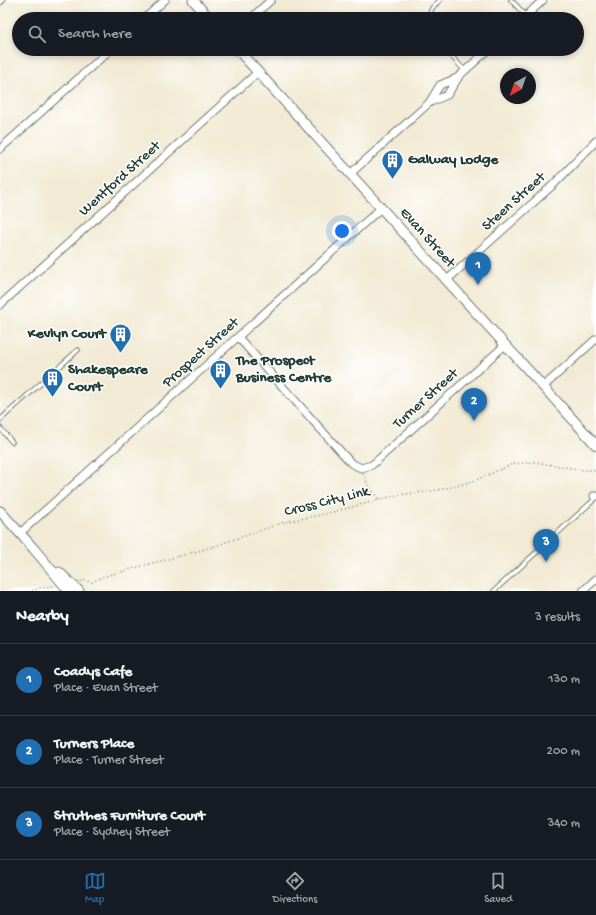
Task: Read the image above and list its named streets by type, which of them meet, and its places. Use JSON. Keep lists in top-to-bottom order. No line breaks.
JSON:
{"streets":{"street":["Wentford Street","Steen Street","Evan Street","Prospect Street","Turner Street"],"path":["Cross City Link"]},"crossings":[["Wentford Street","Evan Street"],["Steen Street","Evan Street"],["Evan Street","Prospect Street"],["Evan Street","Turner Street"]],"places":{"building":["Galway Lodge","Kevlyn Court","The Prospect Business Centre","Shakespeare Court"]},"north":"bottom left","page":{"search":"Search here","pins":["1","2","3"],"heading":["Nearby","3 results"],"list":[{"mark":"1","name":"Coadys Cafe","note":"Place · Evan Street","value":"130 m"},{"mark":"2","name":"Turners Place","note":"Place · Turner Street","value":"200 m"},{"mark":"3","name":"Struthes Furniture Court","note":"Place · Sydney Street","value":"340 m"}],"nav":["Map","Directions","Saved"]}}
